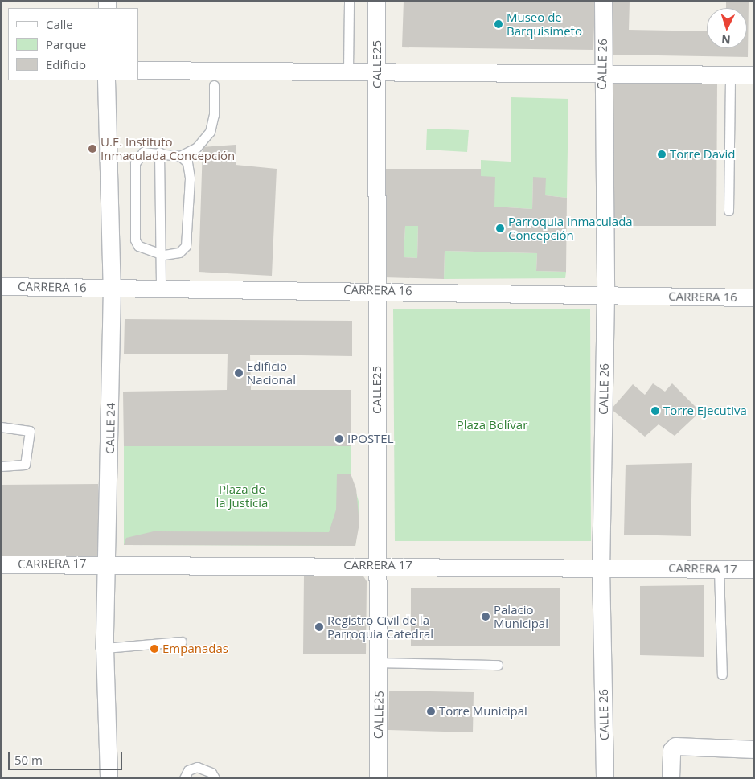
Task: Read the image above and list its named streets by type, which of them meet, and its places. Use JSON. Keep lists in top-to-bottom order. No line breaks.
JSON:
{"streets":{"street":["CALLE25","CALLE 26","CARRERA 16","CALLE 24","CARRERA 17"]},"crossings":[["CALLE25","CARRERA 16"],["CALLE25","CARRERA 17"],["CALLE 26","CARRERA 16"],["CALLE 26","CARRERA 17"],["CARRERA 16","CALLE 24"],["CALLE 24","CARRERA 17"]],"parks":["Plaza Bolívar","Plaza de la Justicia"],"places":["Museo de Barquisimeto","U.E. Instituto Inmaculada Concepción","Torre David","Parroquia Inmaculada Concepción","Edificio Nacional","Torre Ejecutiva","IPOSTEL","Palacio Municipal","Registro Civil de la Parroquia Catedral","Empanadas","Torre Municipal"],"legend":["Calle","Parque","Edificio"],"scale_bar":"50 m","north":"bottom"}
